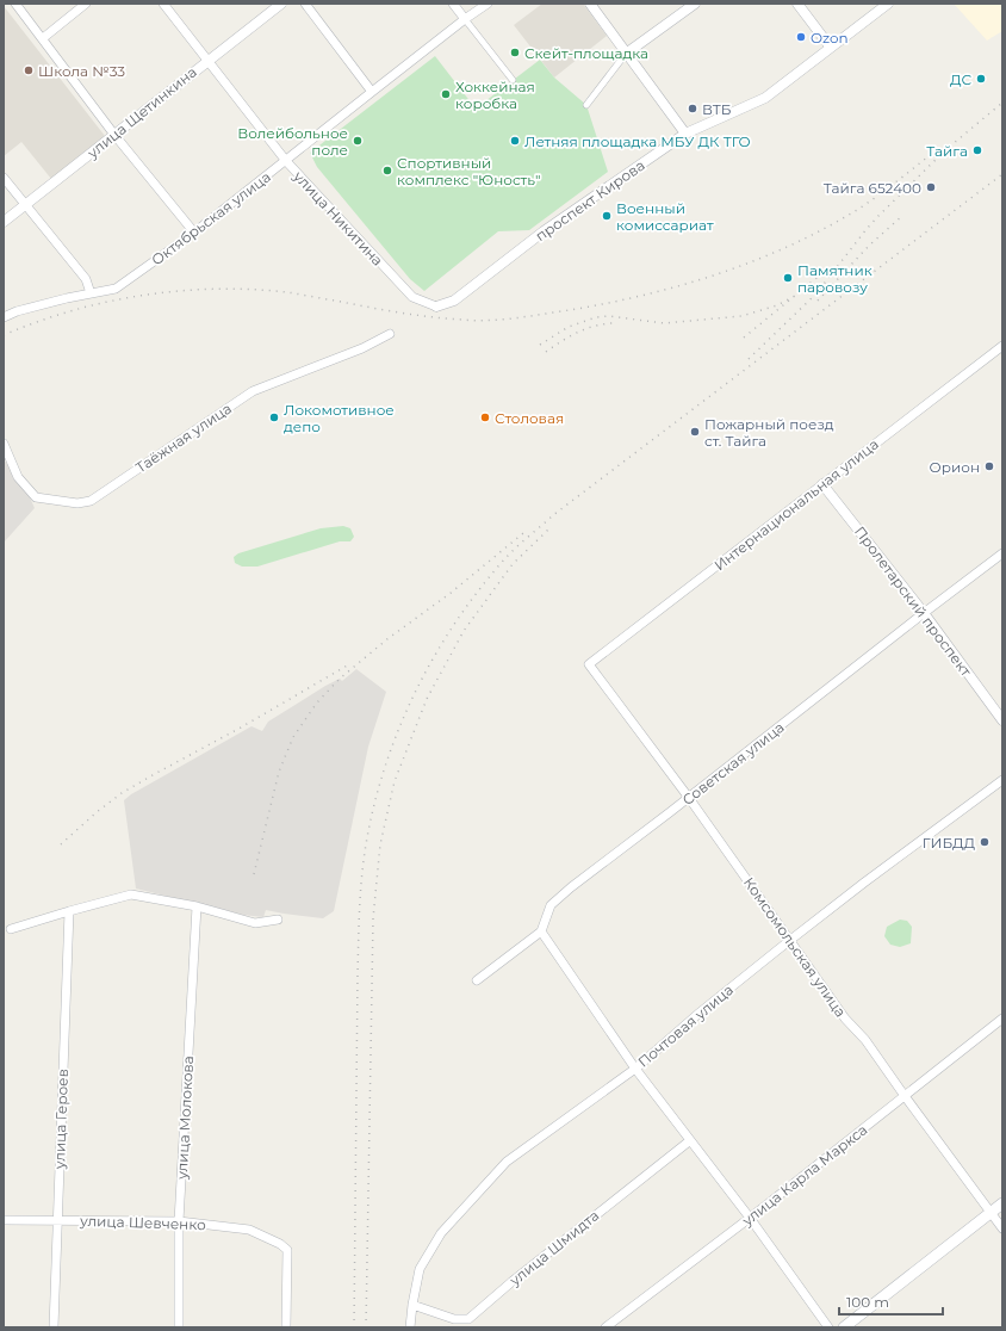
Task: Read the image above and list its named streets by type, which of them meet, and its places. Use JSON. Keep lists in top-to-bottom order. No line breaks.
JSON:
{"streets":{"street":["улица Щетинкина","проспект Кирова","Октябрьская улица","улица Никитина","Таёжная улица","Интернациональная улица","Пролетарский проспект","Советская улица","Комсомольская улица","Почтовая улица","улица Молокова","улица Героев","улица Карла Маркса","улица Шевченко","улица Шмидта"]},"crossings":[["улица Щетинкина","улица Никитина"],["проспект Кирова","улица Никитина"],["Октябрьская улица","улица Никитина"],["Интернациональная улица","Пролетарский проспект"],["Интернациональная улица","Комсомольская улица"],["Пролетарский проспект","Советская улица"],["Советская улица","Комсомольская улица"],["Комсомольская улица","Почтовая улица"],["Комсомольская улица","улица Карла Маркса"],["Почтовая улица","улица Шмидта"],["улица Молокова","улица Шевченко"],["улица Героев","улица Шевченко"]],"places":["Ozon","Скейт-площадка","Школа №33","ДС","Хоккейная коробка","ВТБ","Волейбольное поле","Летняя площадка МБУ ДК ТГО","Тайга","Спортивный комплекс \"Юность\"","Тайга 652400","Военный комиссариат","Памятник паровозу","Локомотивное депо","Столовая","Пожарный поезд ст. Тайга","Орион","ГИБДД"],"scale_bar":"100 m"}
